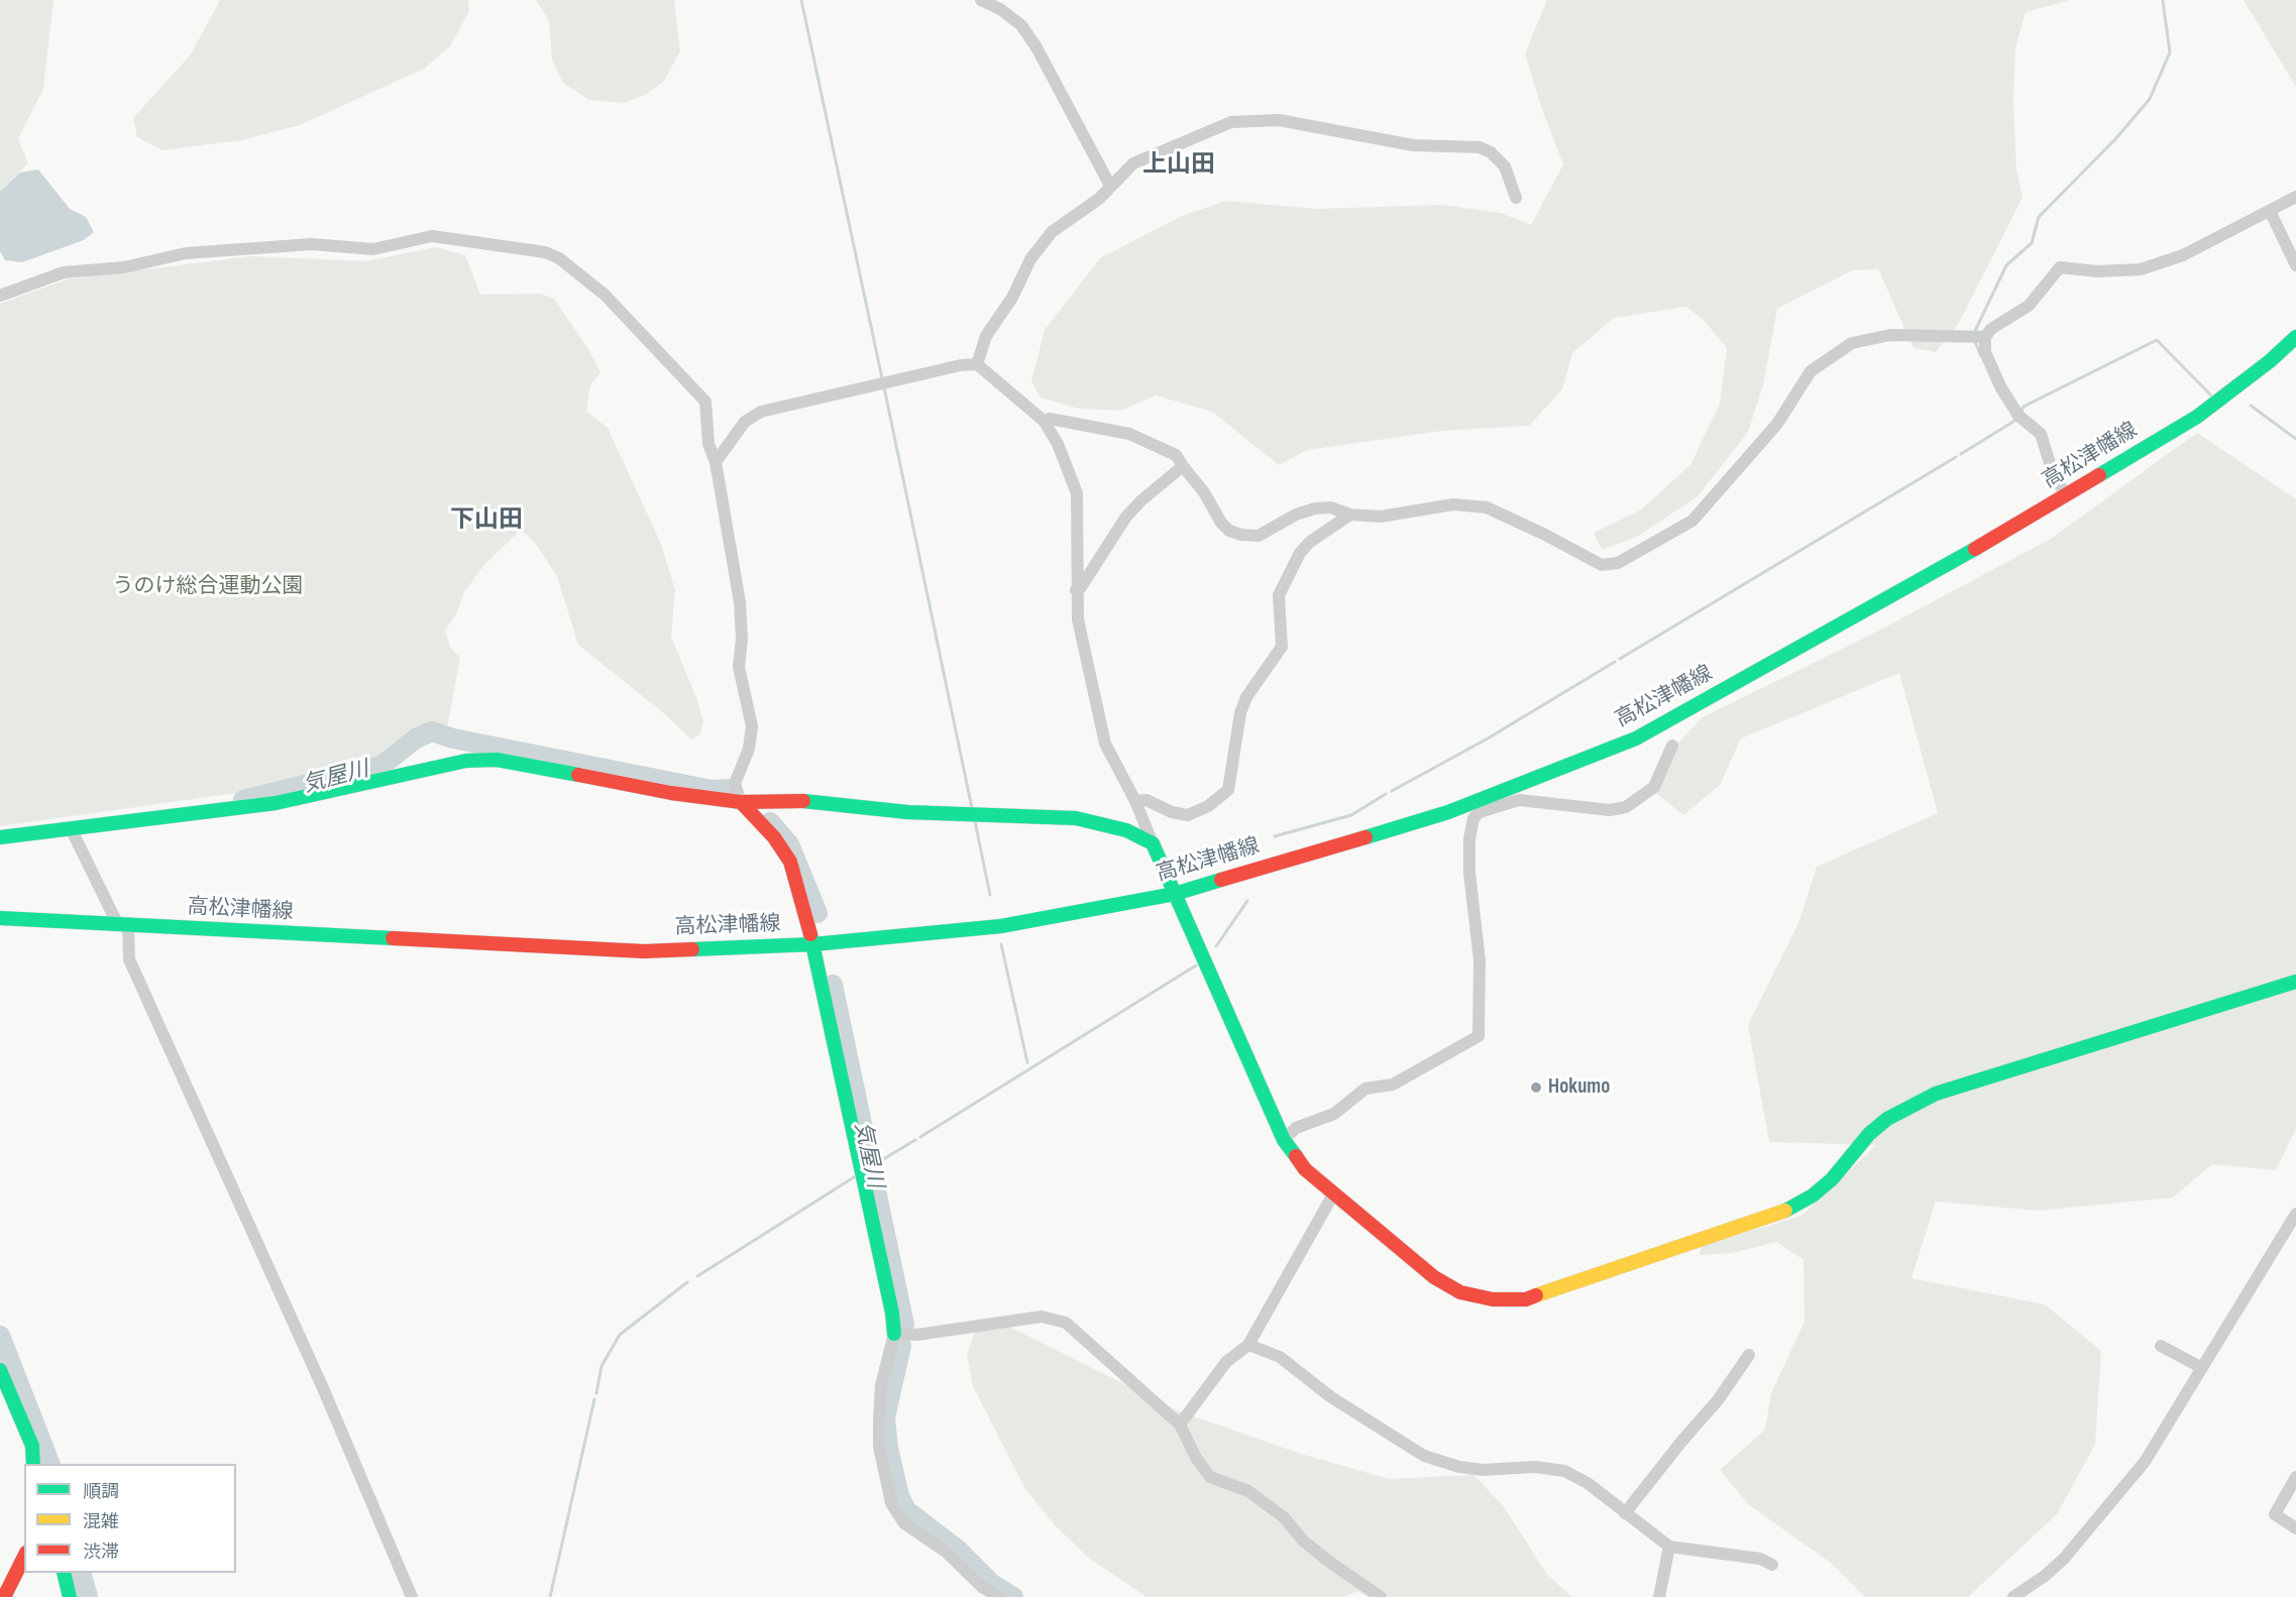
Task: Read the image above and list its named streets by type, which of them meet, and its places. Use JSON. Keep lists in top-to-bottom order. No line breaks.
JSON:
{"streets":{"street":["高松津幡線"]},"districts":["上山田","下山田"],"water":["気屋川"],"parks":["うのけ総合運動公園"],"places":["Hokumo"],"legend":["順調","混雑","渋滞"]}
